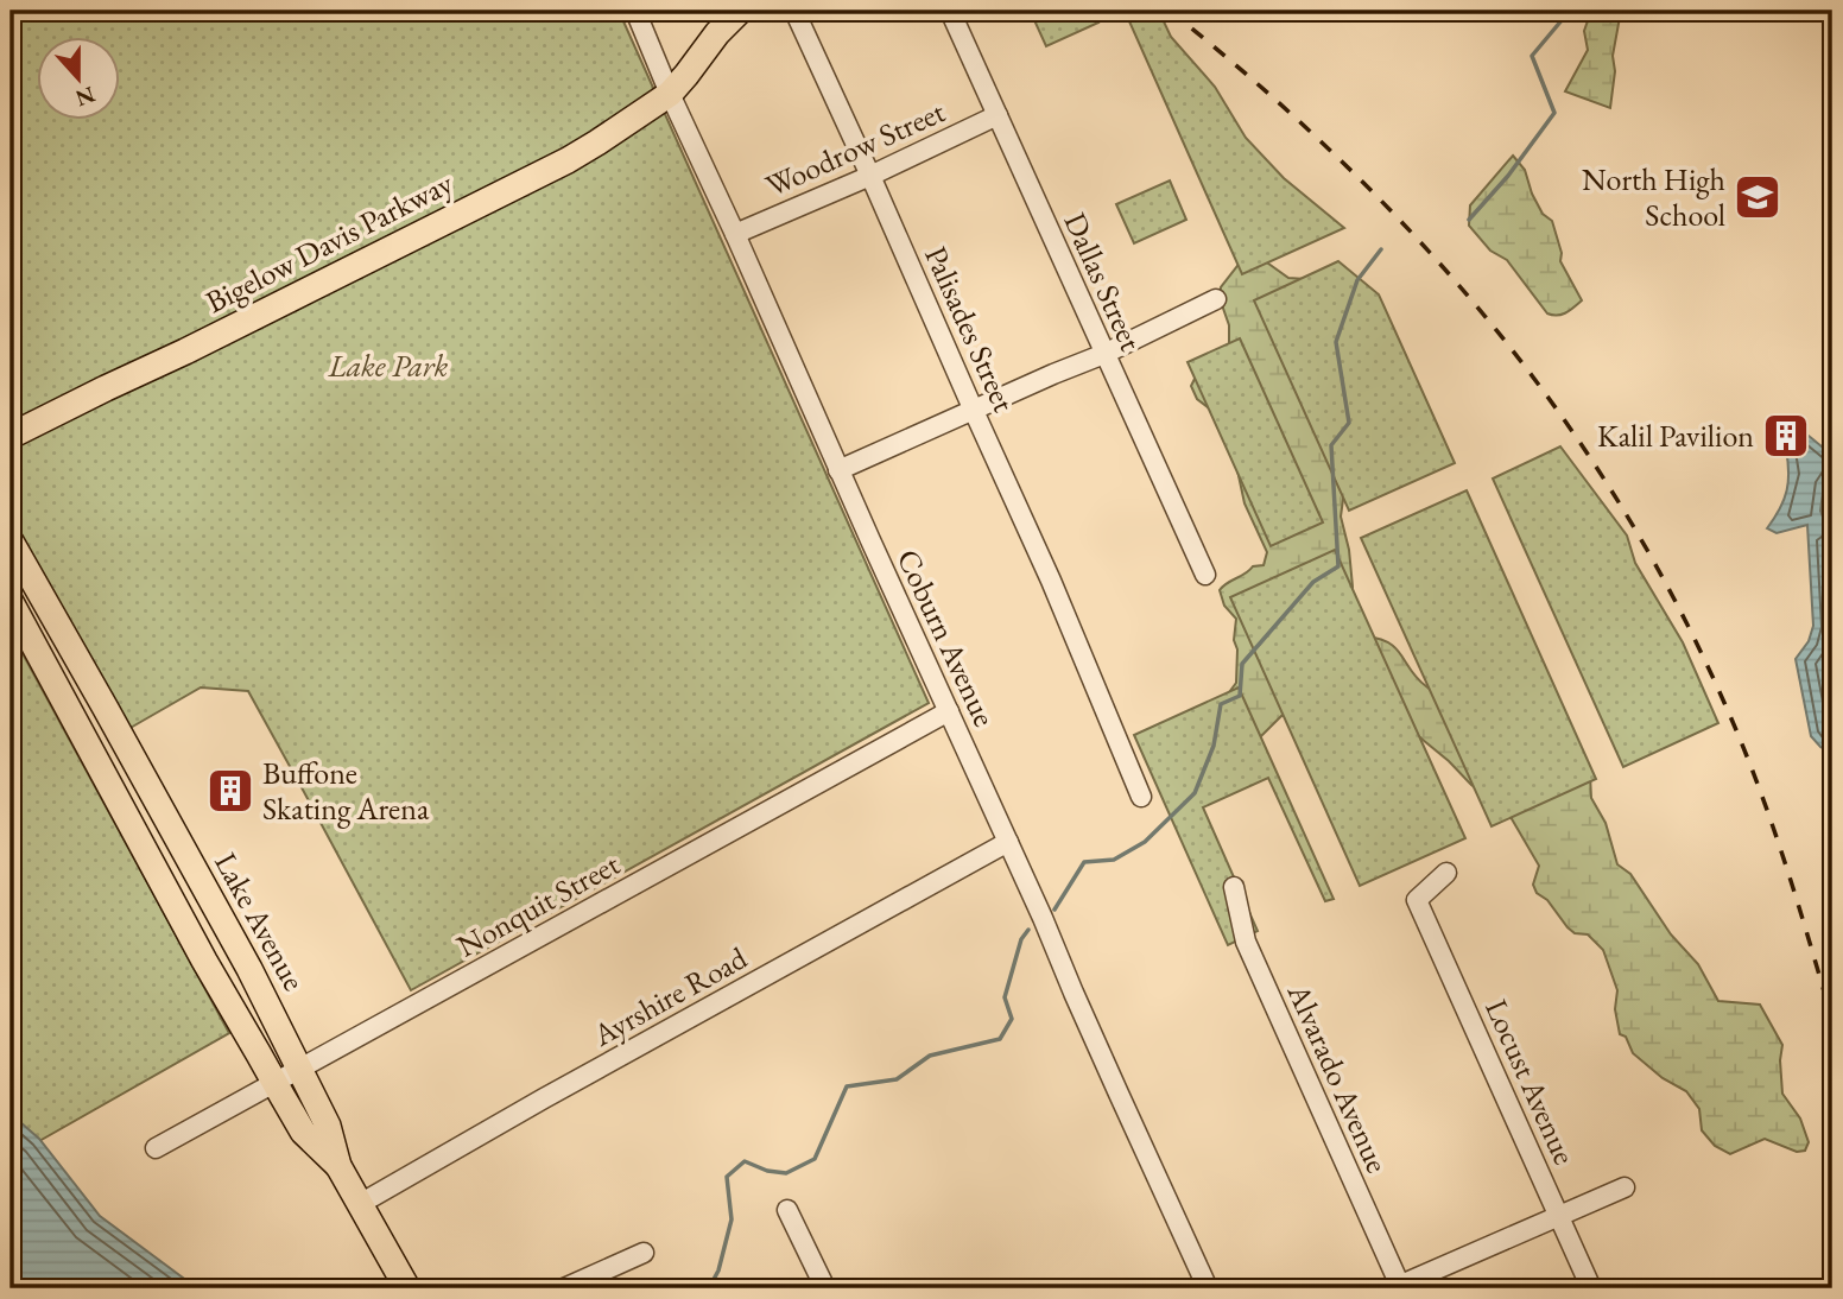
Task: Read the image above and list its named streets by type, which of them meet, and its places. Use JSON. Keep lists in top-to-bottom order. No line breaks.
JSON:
{"streets":{"main road":["Bigelow Davis Parkway","Lake Avenue"],"street":["Woodrow Street","Dallas Street","Palisades Street","Coburn Avenue","Nonquit Street","Ayrshire Road","Alvarado Avenue","Locust Avenue"]},"crossings":[["Woodrow Street","Dallas Street"],["Woodrow Street","Palisades Street"],["Woodrow Street","Coburn Avenue"],["Bigelow Davis Parkway","Coburn Avenue"],["Coburn Avenue","Nonquit Street"],["Coburn Avenue","Ayrshire Road"],["Nonquit Street","Lake Avenue"],["Lake Avenue","Ayrshire Road"]],"parks":["Lake Park"],"places":{"school or university":["North High School"],"building":["Kalil Pavilion","Buffone Skating Arena"]},"north":"bottom"}
